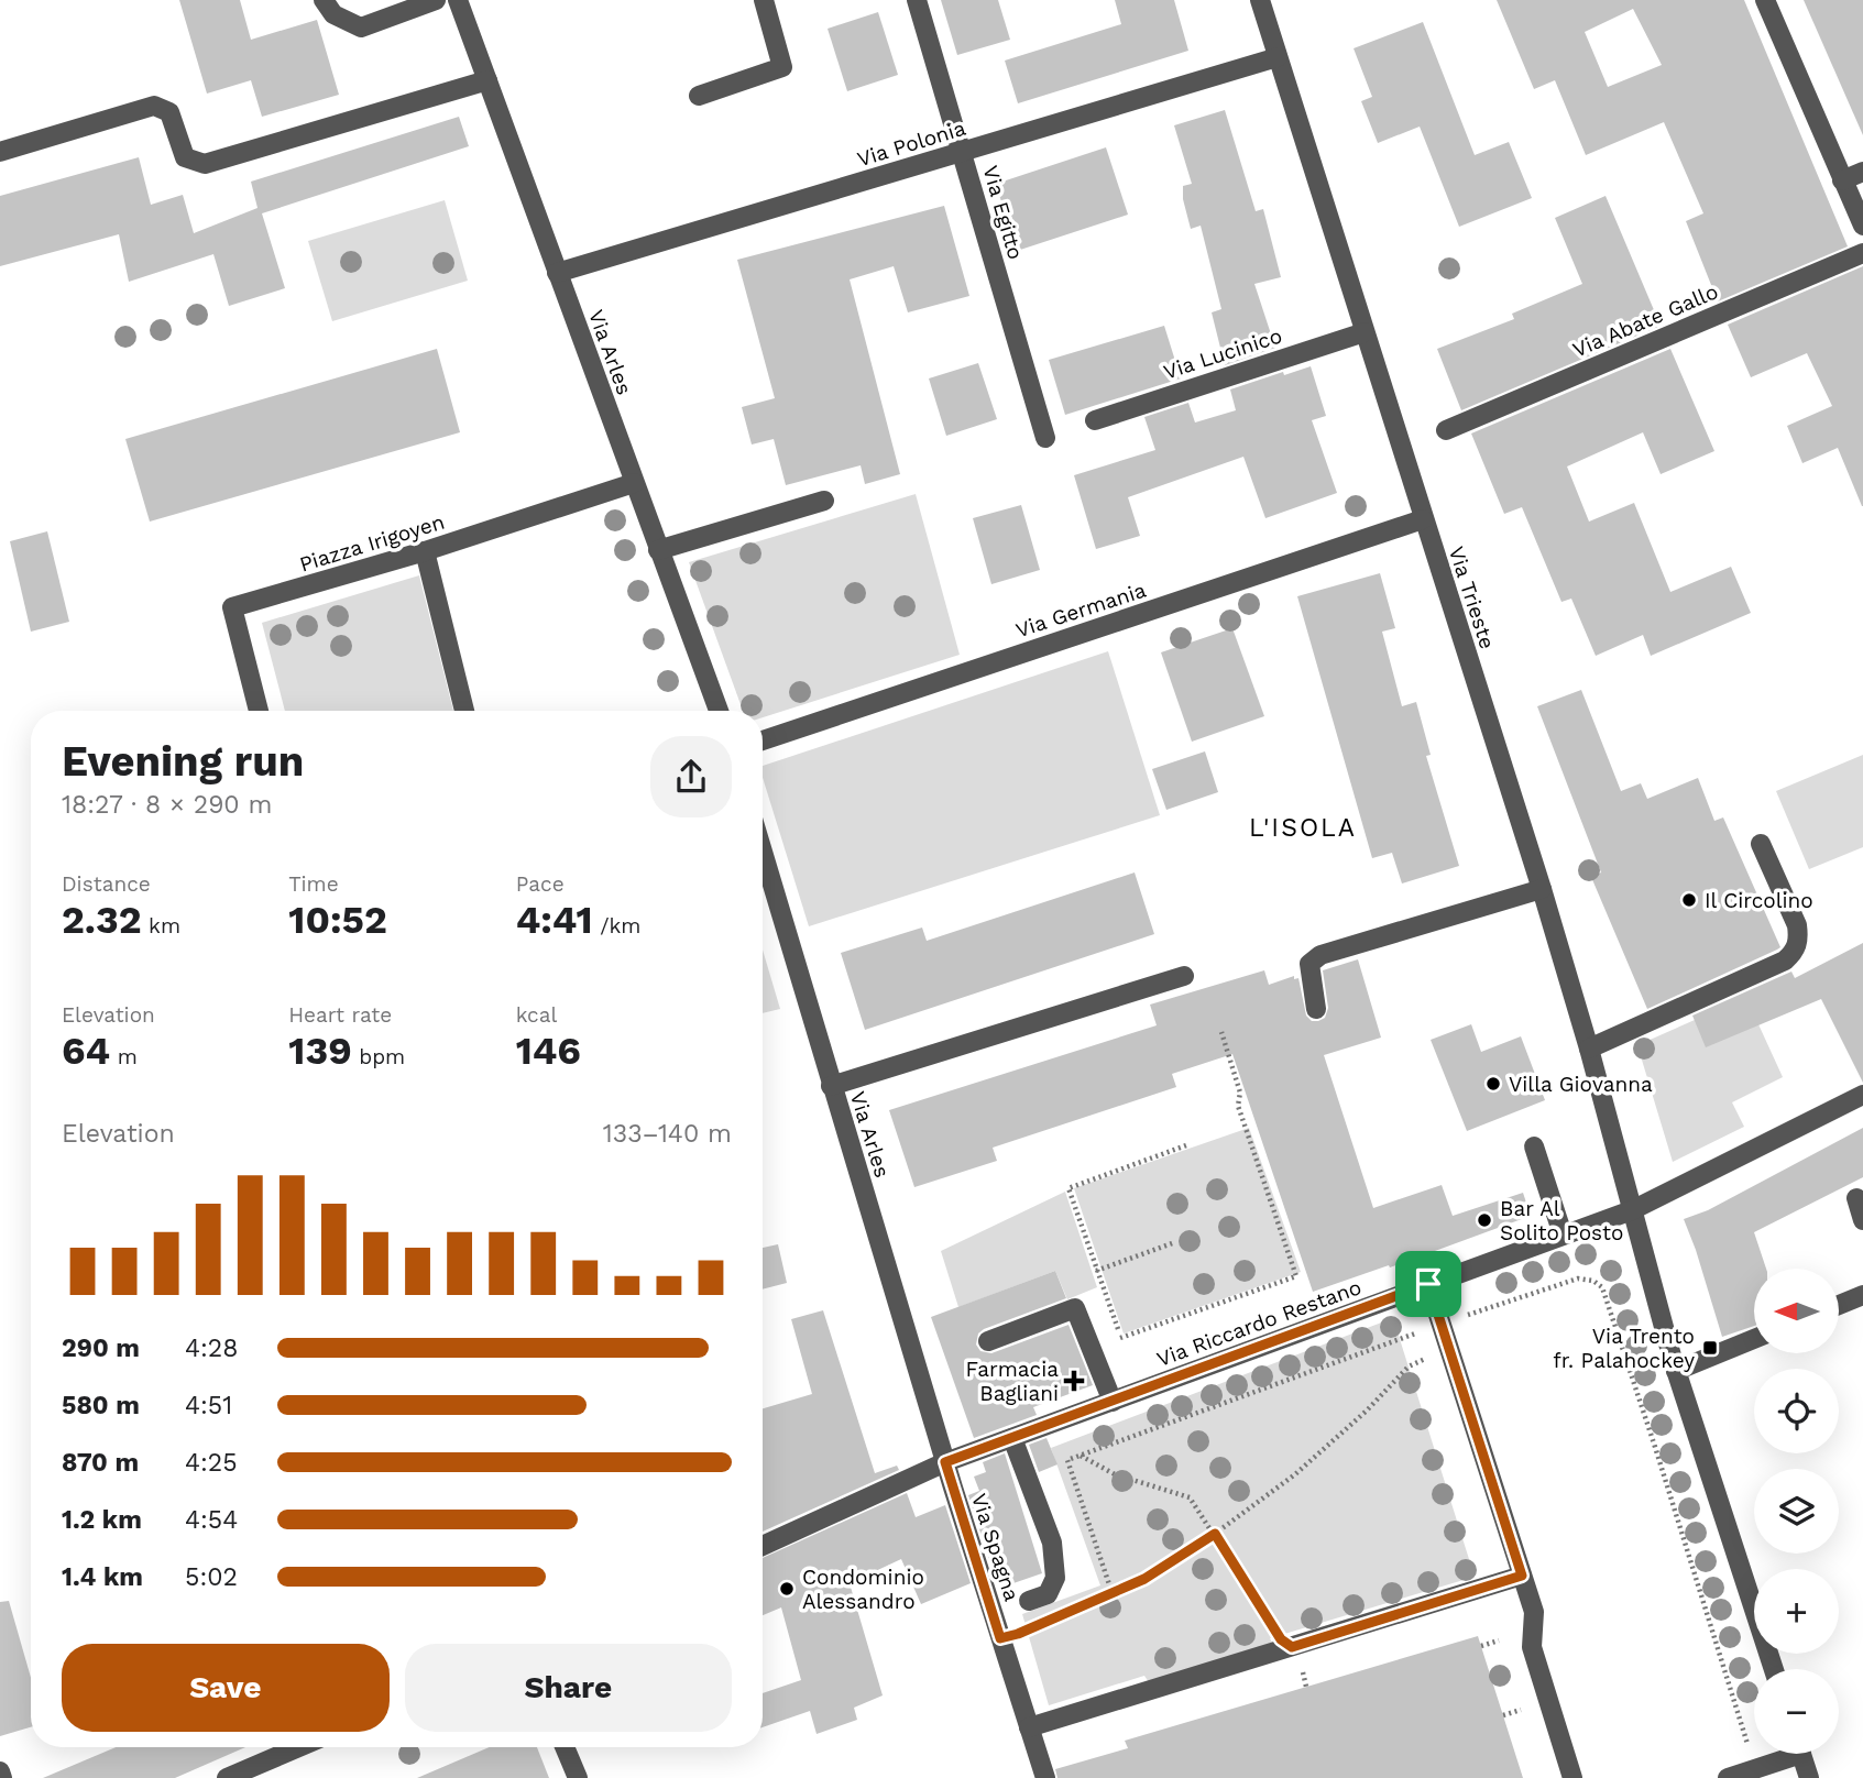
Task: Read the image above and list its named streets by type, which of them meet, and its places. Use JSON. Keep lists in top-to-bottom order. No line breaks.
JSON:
{"streets":{"street":["Via Polonia","Via Egitto","Via Abate Gallo","Via Arles","Via Lucinico","Piazza Irigoyen","Via Trieste","Via Germania","Via Riccardo Restano","Via Spagna"]},"crossings":[["Via Polonia","Via Egitto"],["Via Polonia","Via Arles"],["Via Polonia","Via Trieste"],["Via Arles","Piazza Irigoyen"],["Via Arles","Via Riccardo Restano"],["Via Arles","Via Spagna"],["Via Lucinico","Via Trieste"],["Via Trieste","Via Germania"],["Via Trieste","Via Riccardo Restano"],["Via Riccardo Restano","Via Spagna"]],"districts":["L'ISOLA"],"places":{"other":["Il Circolino","Villa Giovanna","Bar Al Solito Posto","Condominio Alessandro"],"transit":["Via Trento fr. Palahockey"],"health":["Farmacia Bagliani"]},"north":"left","page":{"heading":["Evening run","18:27 · 8 × 290 m"],"stats":[["Distance","2.32 km"],["Time","10:52"],["Pace","4:41 /km"],["Elevation","64 m"],["Heart rate","139 bpm"],["kcal","146"]],"chart":["Elevation","133–140 m"],"map_buttons":["+","−"],"list":[{"name":"290 m","note":"4:28"},{"name":"580 m","note":"4:51"},{"name":"870 m","note":"4:25"},{"name":"1.2 km","note":"4:54"},{"name":"1.4 km","note":"5:02"}],"buttons":["Save","Share"]}}
